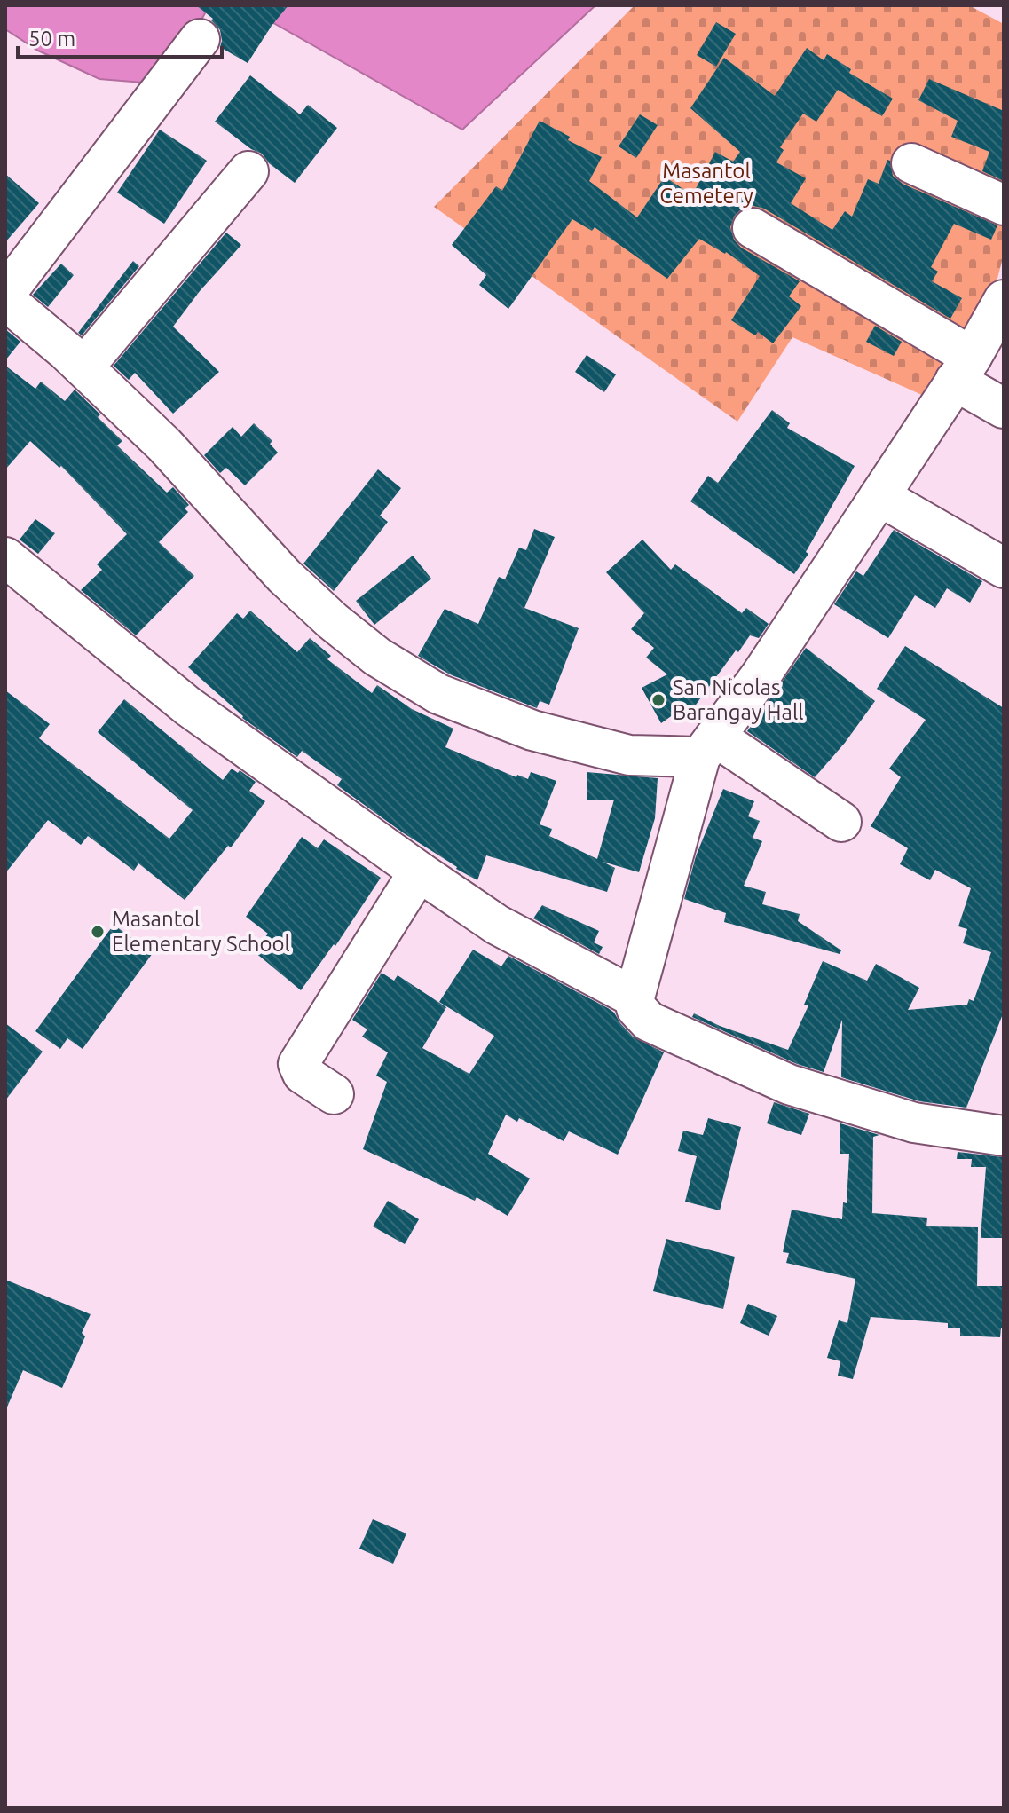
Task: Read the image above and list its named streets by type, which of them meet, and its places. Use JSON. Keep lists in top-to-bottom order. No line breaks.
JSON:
{"parks":["Masantol Cemetery"],"places":["San Nicolas Barangay Hall","Masantol Elementary School"],"scale_bar":"50 m"}
